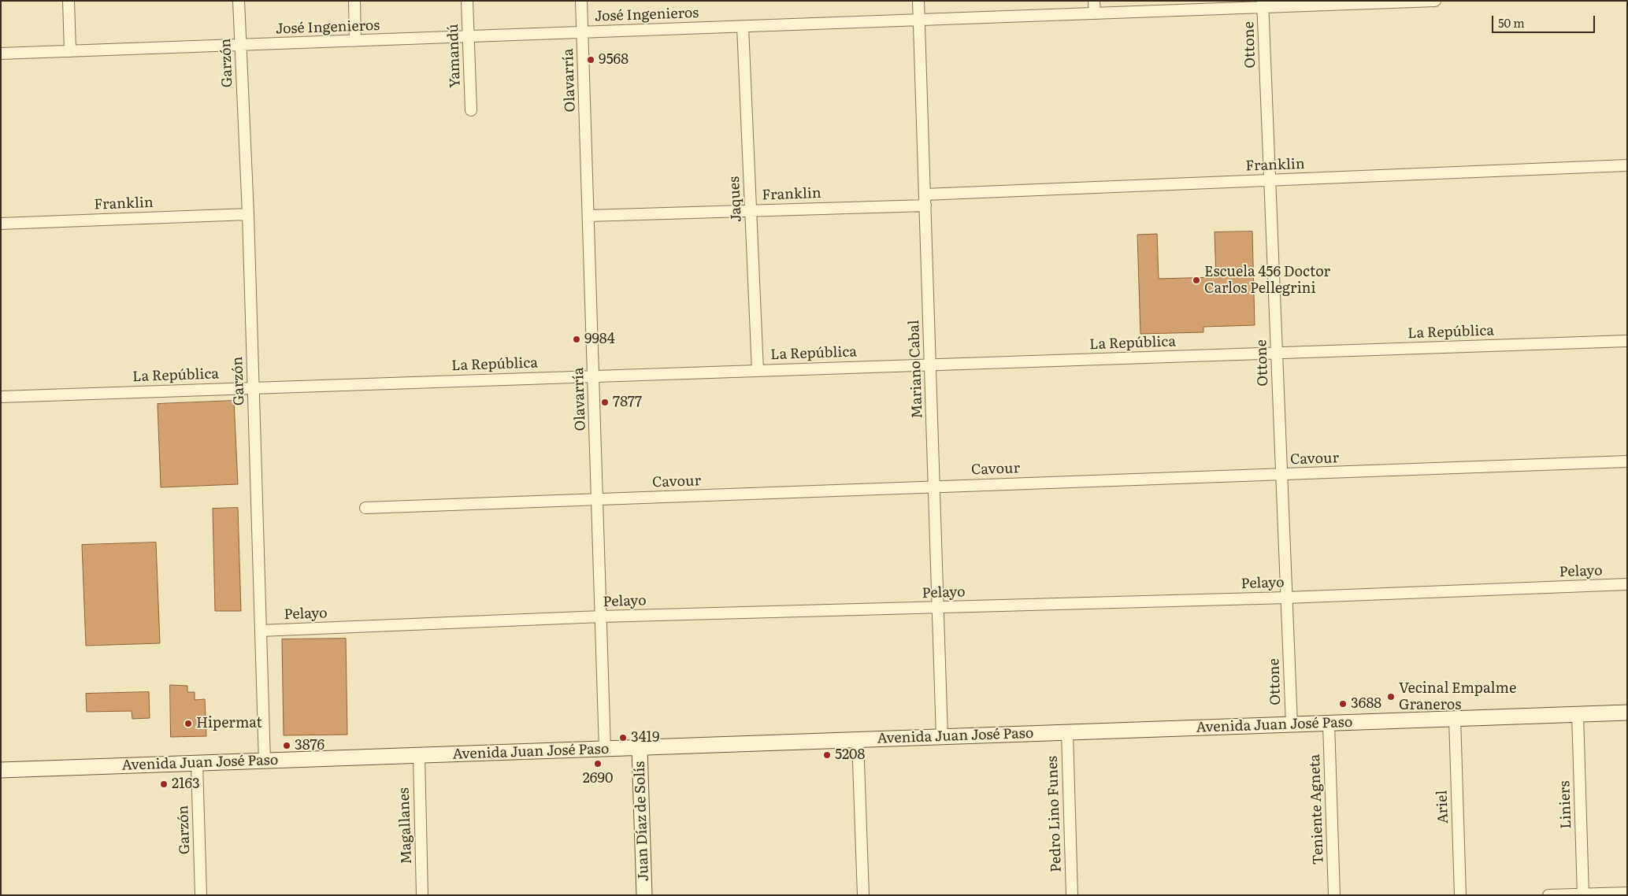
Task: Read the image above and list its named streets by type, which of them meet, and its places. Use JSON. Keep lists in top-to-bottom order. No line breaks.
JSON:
{"streets":{"main road":["Avenida Juan José Paso","Juan Díaz de Solís"],"street":["José Ingenieros","Ottone","Yamandú","Garzón","Olavarría","Franklin","Jaques","La República","Mariano Cabal","Cavour","Pelayo","Liniers","Ariel","Teniente Agneta","Pedro Lino Funes","Magallanes"]},"crossings":[["José Ingenieros","Ottone"],["José Ingenieros","Yamandú"],["José Ingenieros","Garzón"],["José Ingenieros","Olavarría"],["José Ingenieros","Jaques"],["José Ingenieros","Mariano Cabal"],["Ottone","Franklin"],["Ottone","La República"],["Ottone","Cavour"],["Ottone","Pelayo"],["Ottone","Avenida Juan José Paso"],["Garzón","Franklin"],["Garzón","La República"],["Garzón","Pelayo"],["Garzón","Avenida Juan José Paso"],["Olavarría","Franklin"],["Olavarría","La República"],["Olavarría","Cavour"],["Olavarría","Pelayo"],["Olavarría","Avenida Juan José Paso"],["Franklin","Jaques"],["Franklin","Mariano Cabal"],["Jaques","La República"],["La República","Mariano Cabal"],["Mariano Cabal","Cavour"],["Mariano Cabal","Pelayo"],["Mariano Cabal","Avenida Juan José Paso"],["Avenida Juan José Paso","Liniers"],["Avenida Juan José Paso","Ariel"],["Avenida Juan José Paso","Teniente Agneta"],["Avenida Juan José Paso","Pedro Lino Funes"],["Avenida Juan José Paso","Juan Díaz de Solís"],["Avenida Juan José Paso","Magallanes"]],"places":["9568","Escuela 456 Doctor Carlos Pellegrini","9984","7877","Vecinal Empalme Graneros","3688","Hipermat","3419","3876","5208","2690","2163"],"scale_bar":"50 m"}
